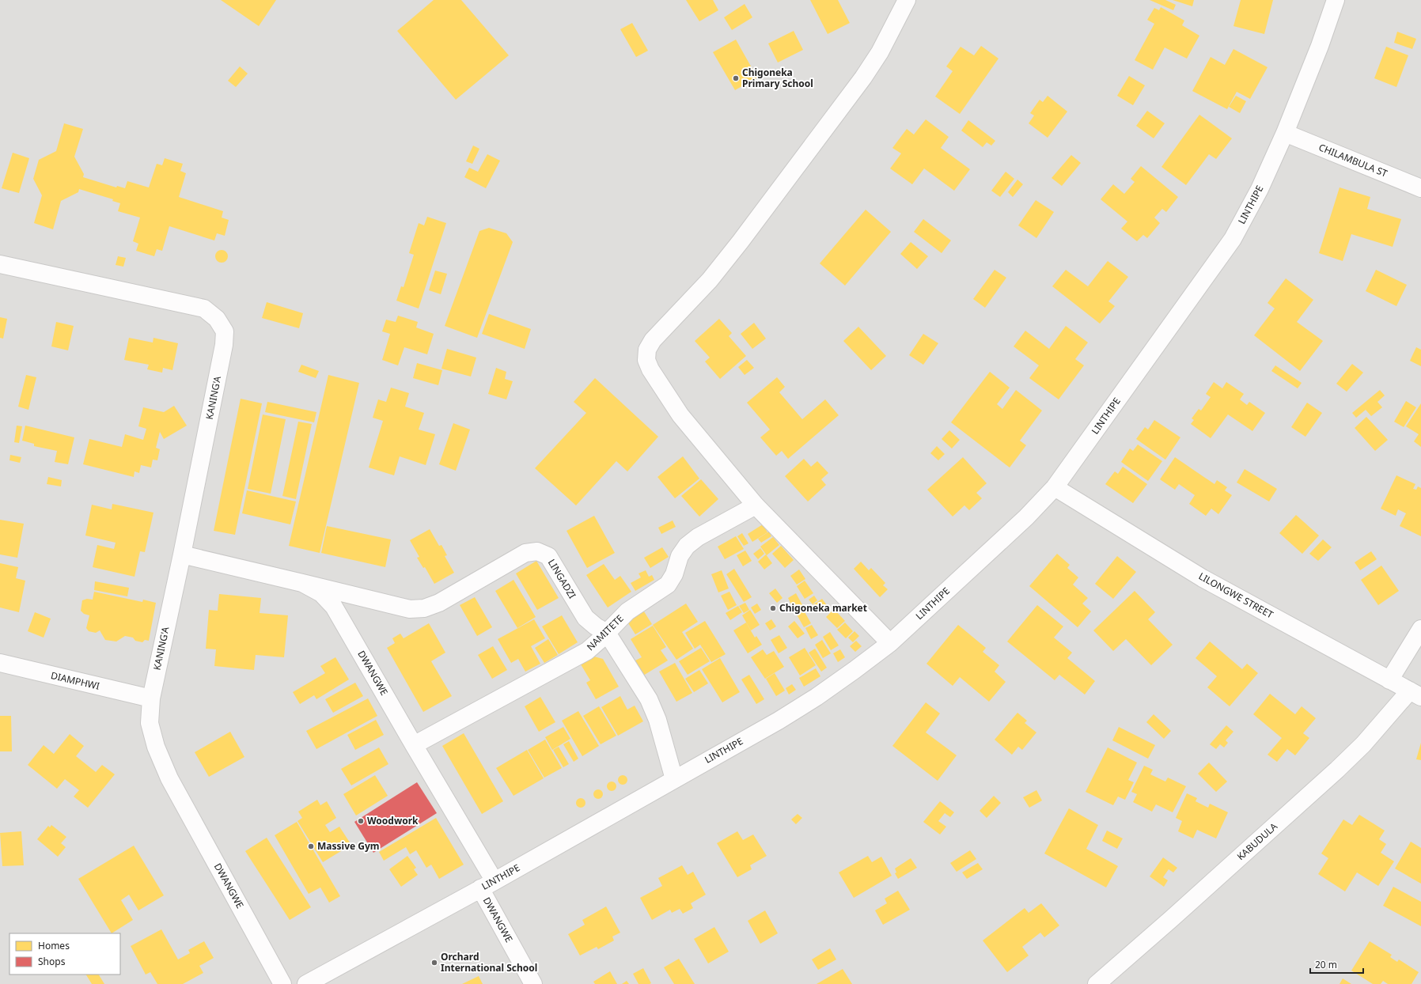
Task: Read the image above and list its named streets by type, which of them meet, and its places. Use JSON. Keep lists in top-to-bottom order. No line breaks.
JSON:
{"streets":{"street":["CHILAMBULA ST","LINTHIPE","KANING'A","LINGADZI","LILONGWE STREET","NAMITETE","DWANGWE","DIAMPHWI","KABUDULA"]},"crossings":[["CHILAMBULA ST","LINTHIPE"],["LINTHIPE","LINGADZI"],["LINTHIPE","LILONGWE STREET"],["LINTHIPE","DWANGWE"],["KANING'A","DWANGWE"],["KANING'A","DIAMPHWI"],["LINGADZI","NAMITETE"],["LINGADZI","DWANGWE"],["LILONGWE STREET","KABUDULA"],["NAMITETE","DWANGWE"],["DWANGWE","DIAMPHWI"]],"places":["Chigoneka Primary School","Chigoneka market","Woodwork","Massive Gym","Orchard International School"],"legend":["Homes","Shops"],"scale_bar":"20 m"}
